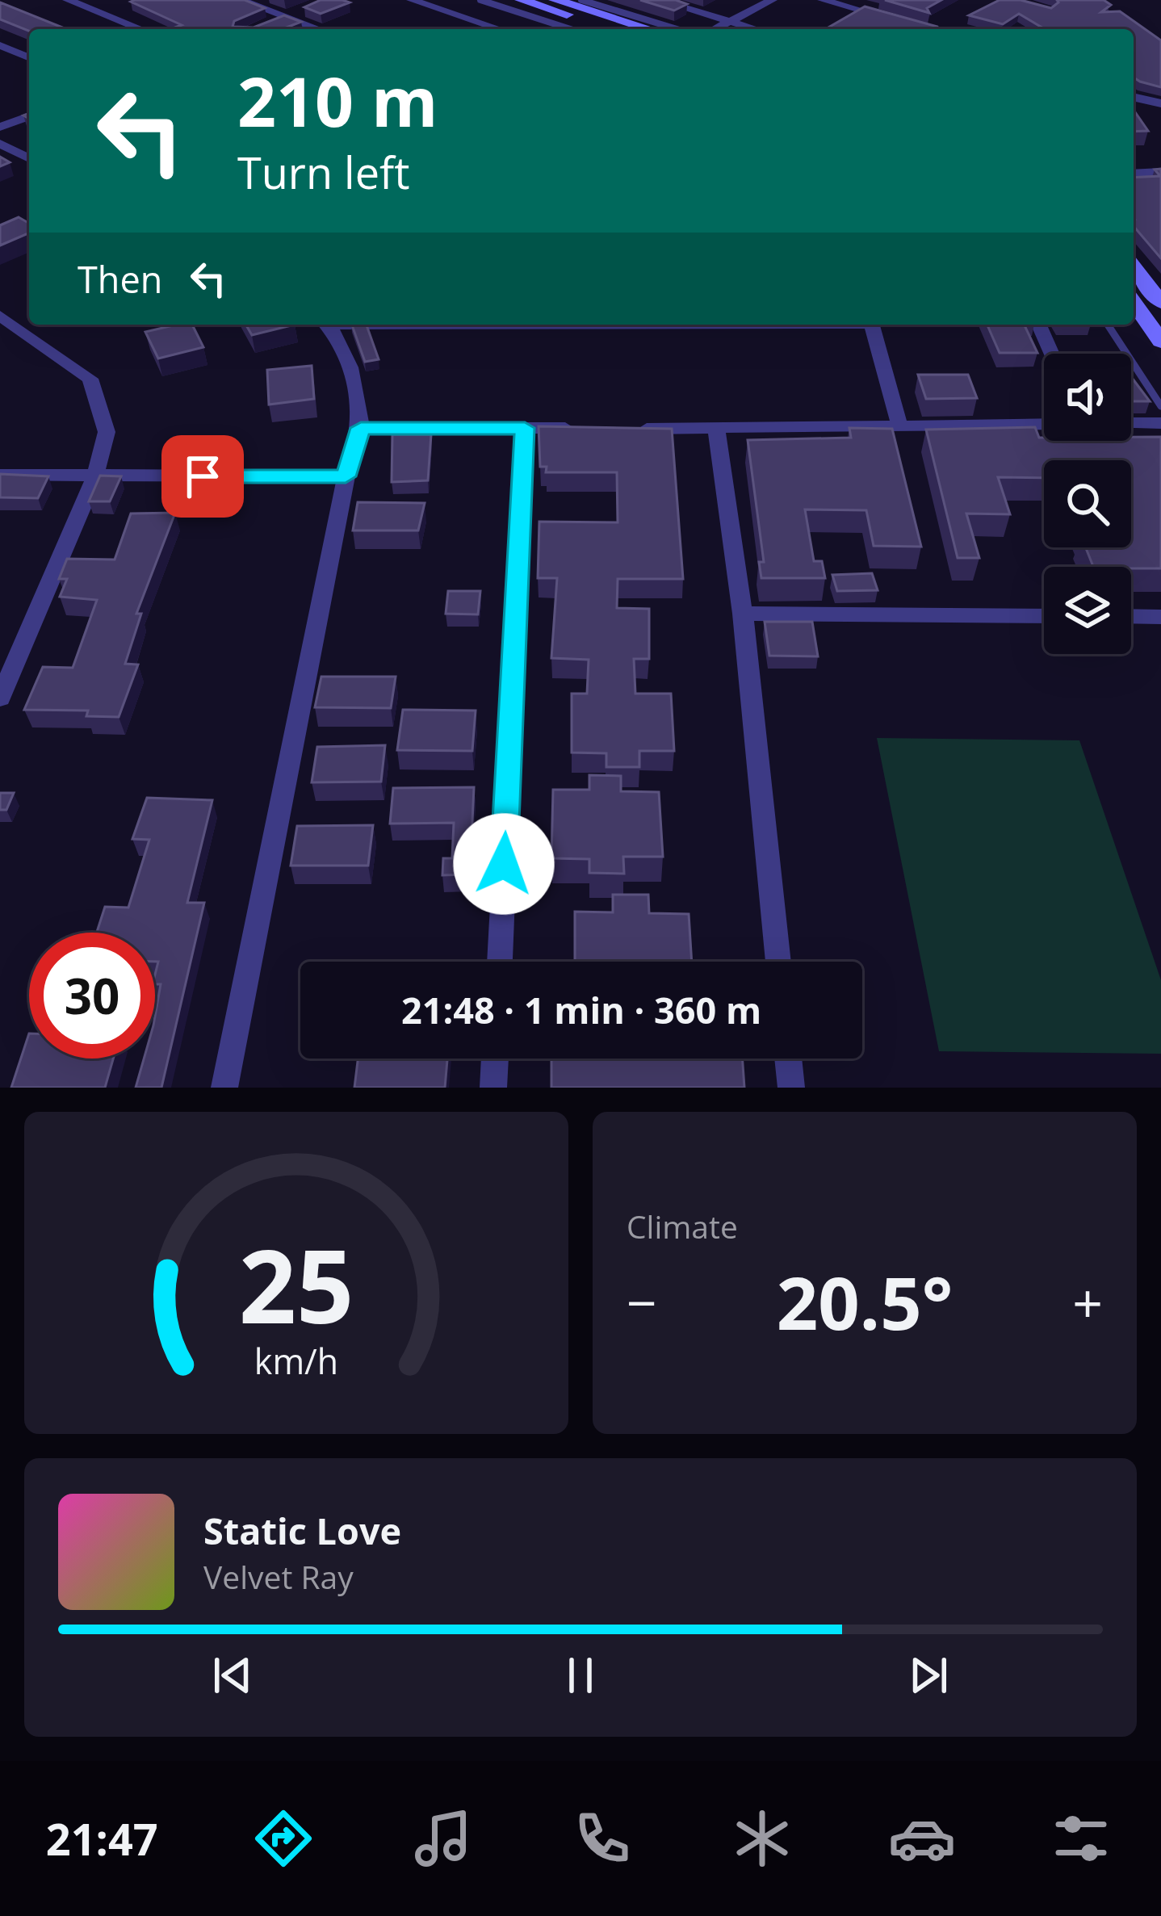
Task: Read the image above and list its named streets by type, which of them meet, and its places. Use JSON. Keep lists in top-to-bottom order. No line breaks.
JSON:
{"page":{"turn":["210 m","Turn left"],"then":"Then","limit":"30","trip":"21:48 · 1 min · 360 m","tile":"Climate","heat":["−","20.5°","+"],"song":["Static Love","Velvet Ray"],"tabs":"21:47","gauge":["25","km/h"]}}
